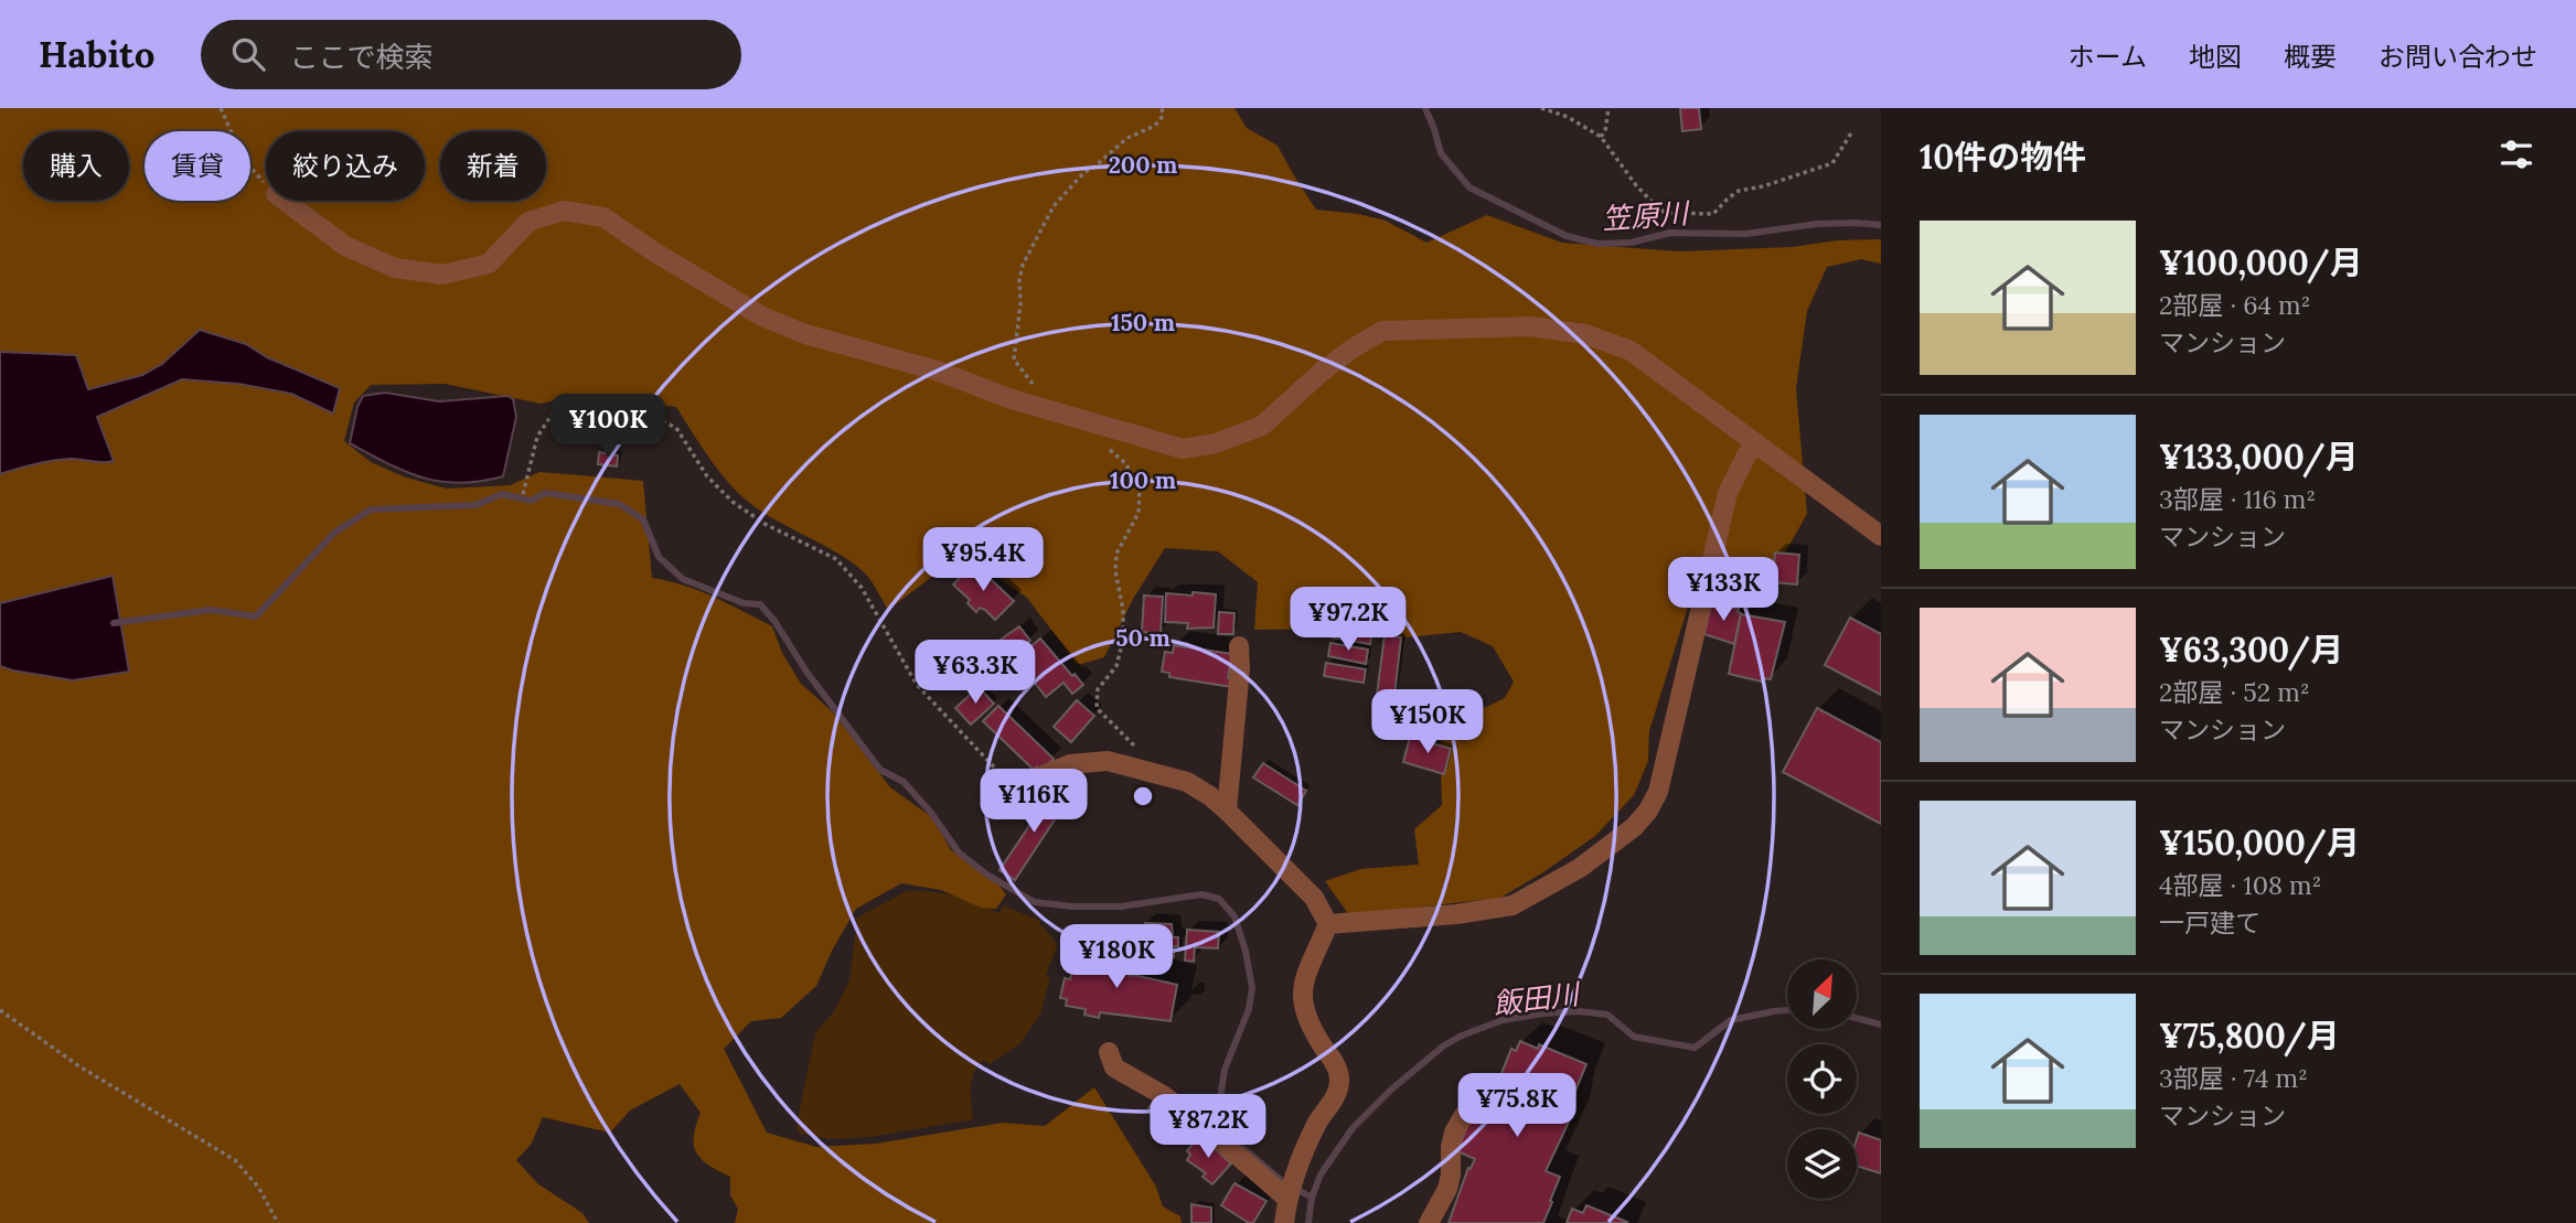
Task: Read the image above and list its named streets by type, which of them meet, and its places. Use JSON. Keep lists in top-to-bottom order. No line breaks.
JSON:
{"water":["笠原川","飯田川"],"north":"top right","page":{"header":"Habito","search":"ここで検索","nav":["ホーム","地図","概要","お問い合わせ"],"heading":"10件の物件","chip":["購入","賃貸","絞り込み","新着"],"list":[{"name":"¥100,000/月","note":"2部屋 · 64 m² · マンション"},{"name":"¥133,000/月","note":"3部屋 · 116 m² · マンション"},{"name":"¥63,300/月","note":"2部屋 · 52 m² · マンション"},{"name":"¥150,000/月","note":"4部屋 · 108 m² · 一戸建て"},{"name":"¥75,800/月","note":"3部屋 · 74 m² · マンション"}],"price":["¥100K","¥95.4K","¥133K","¥97.2K","¥63.3K","¥150K","¥116K","¥180K","¥75.8K","¥87.2K"]},"rings":["200 m","150 m","100 m","50 m"]}
